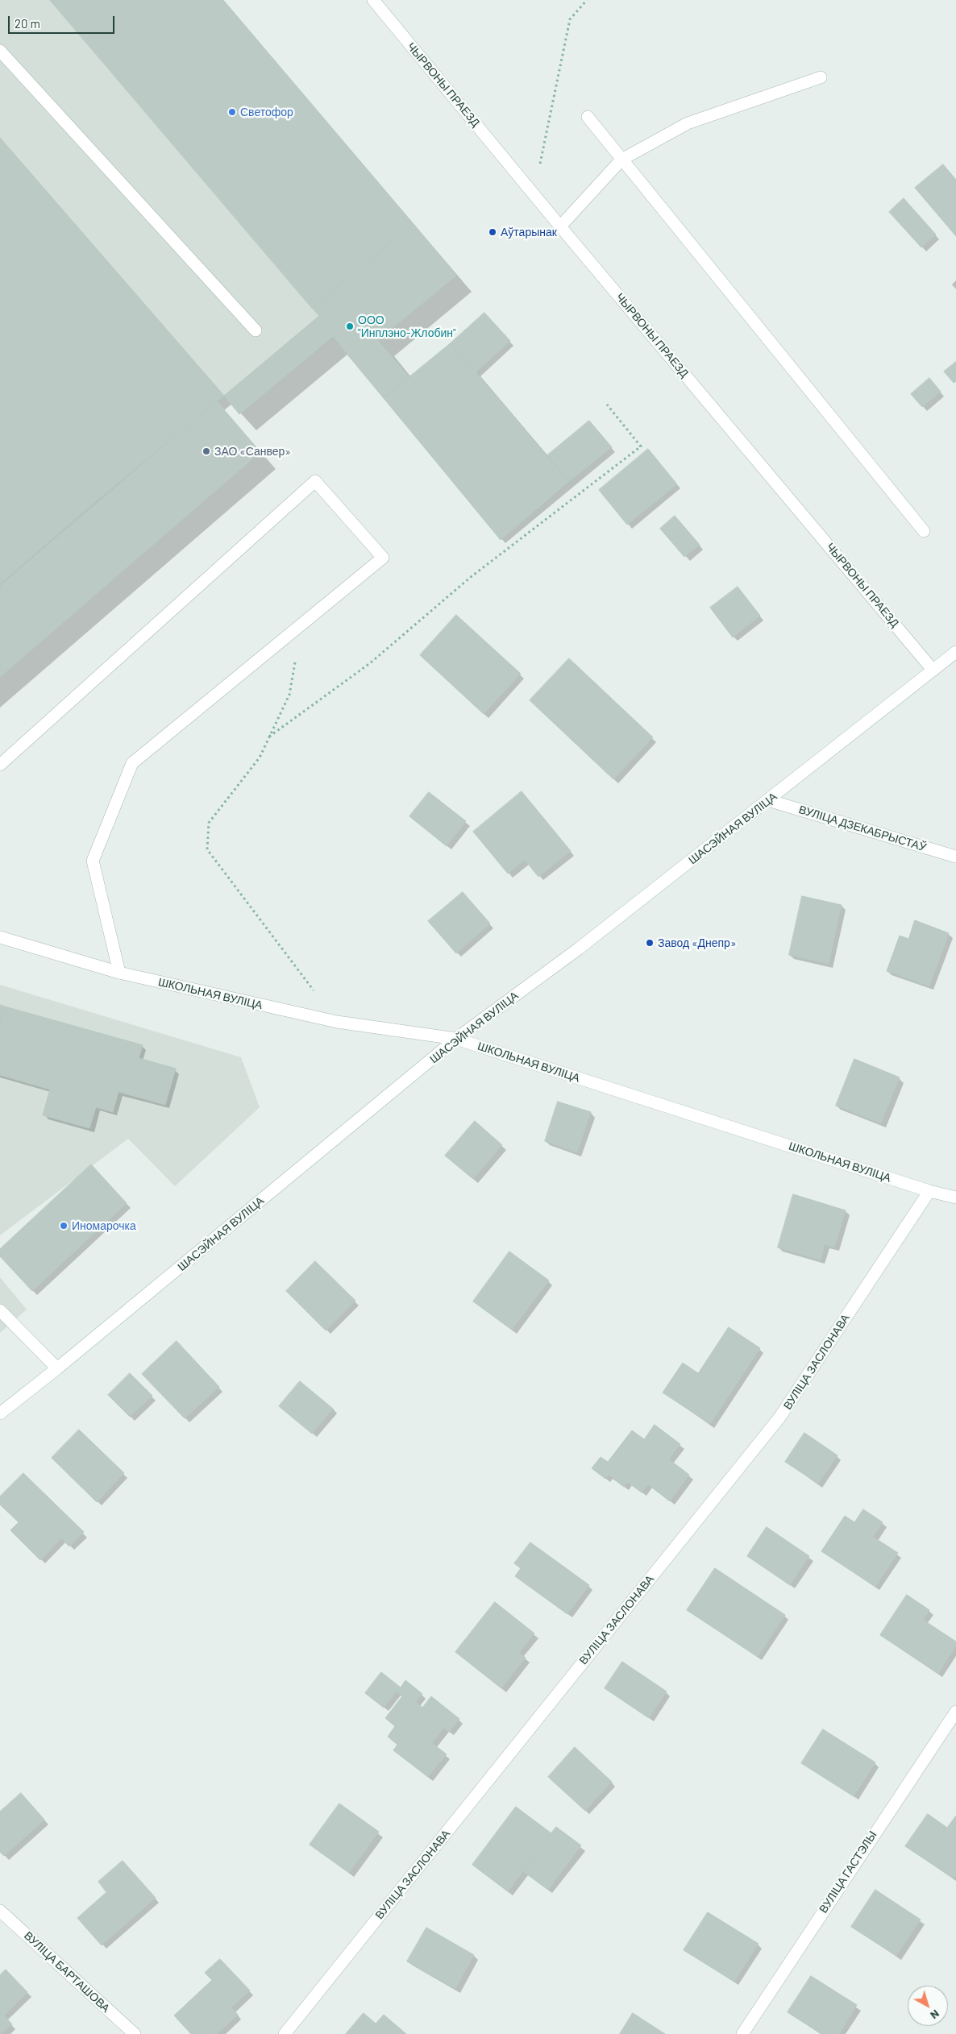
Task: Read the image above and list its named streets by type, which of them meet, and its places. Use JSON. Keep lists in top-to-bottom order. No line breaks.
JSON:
{"streets":{"street":["ЧЫРВОНЫ ПРАЕЗД","ШАСЭЙНАЯ ВУЛІЦА","ВУЛІЦА ДЗЕКАБРЫСТАЎ","ШКОЛЬНАЯ ВУЛІЦА","ВУЛІЦА ЗАСЛОНАВА","ВУЛІЦА ГАСТЭЛЫ","ВУЛІЦА БАРТАШОВА"]},"crossings":[["ЧЫРВОНЫ ПРАЕЗД","ШАСЭЙНАЯ ВУЛІЦА"],["ШАСЭЙНАЯ ВУЛІЦА","ВУЛІЦА ДЗЕКАБРЫСТАЎ"],["ШАСЭЙНАЯ ВУЛІЦА","ШКОЛЬНАЯ ВУЛІЦА"],["ШКОЛЬНАЯ ВУЛІЦА","ВУЛІЦА ЗАСЛОНАВА"]],"places":["Светофор","Аўтарынак","ООО \"Инплэно-Жлобин\"","ЗАО «Санвер»","Завод «Днепр»","Иномарочка"],"scale_bar":"20 m","north":"bottom right"}
